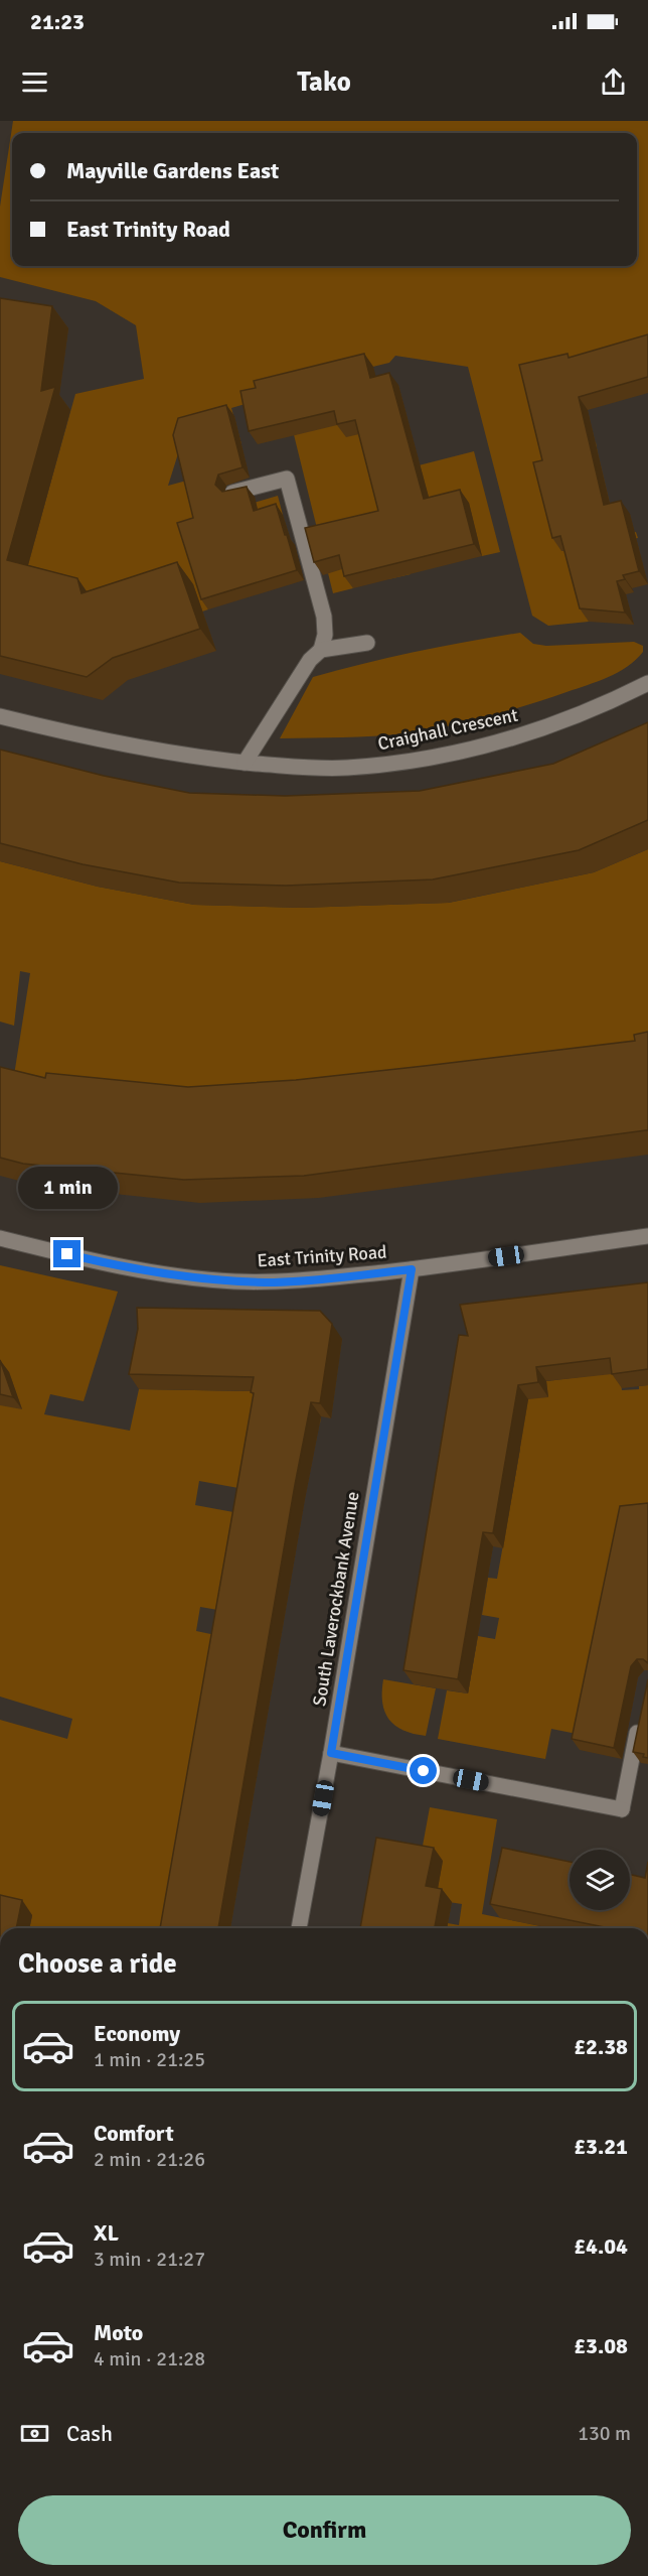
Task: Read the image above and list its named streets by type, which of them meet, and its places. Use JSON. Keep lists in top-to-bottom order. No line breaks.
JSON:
{"streets":{"street":["Craighall Crescent","East Trinity Road","South Laverockbank Avenue"]},"crossings":[["East Trinity Road","South Laverockbank Avenue"]],"page":{"status":"21:23","header":"Tako","banner":["Mayville Gardens East","East Trinity Road"],"bubble":"1 min","heading":"Choose a ride","list":[{"name":"Economy","note":"1 min · 21:25","value":"£2.38"},{"name":"Comfort","note":"2 min · 21:26","value":"£3.21"},{"name":"XL","note":"3 min · 21:27","value":"£4.04"},{"name":"Moto","note":"4 min · 21:28","value":"£3.08"}],"pay":["Cash","130 m"],"buttons":"Confirm"}}
